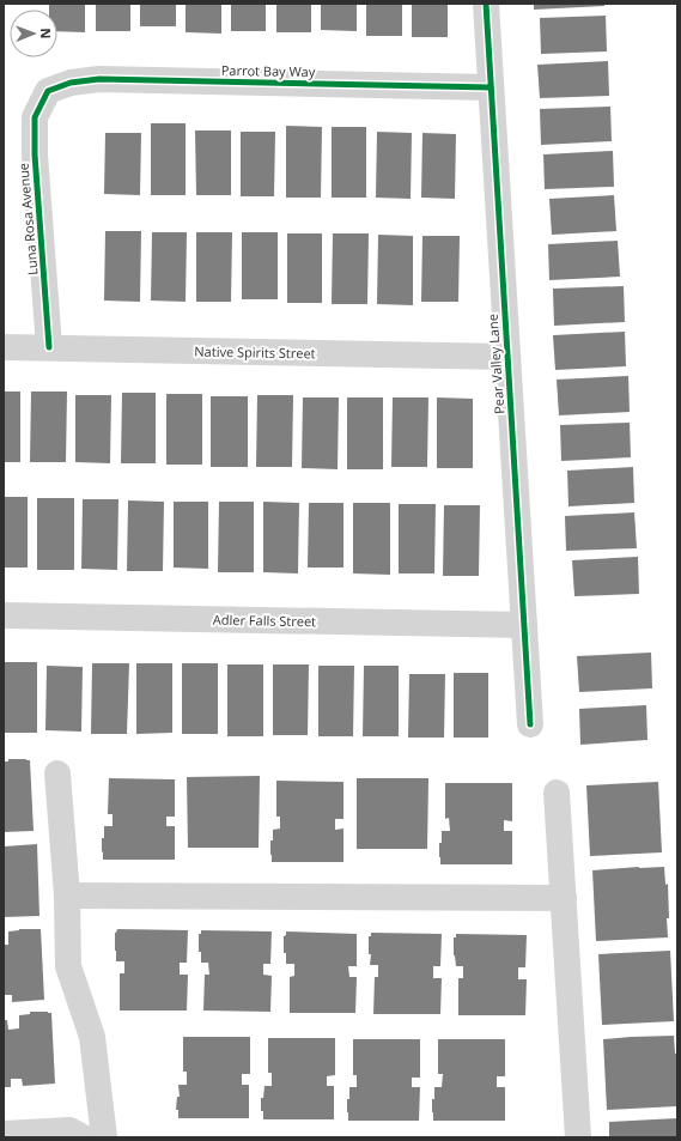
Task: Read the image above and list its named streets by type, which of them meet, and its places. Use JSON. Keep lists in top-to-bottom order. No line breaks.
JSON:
{"streets":{"street":["Parrot Bay Way","Luna Rosa Avenue","Native Spirits Street","Pear Valley Lane","Adler Falls Street"]},"crossings":[["Parrot Bay Way","Luna Rosa Avenue"],["Parrot Bay Way","Pear Valley Lane"],["Luna Rosa Avenue","Native Spirits Street"],["Native Spirits Street","Pear Valley Lane"],["Pear Valley Lane","Adler Falls Street"]],"north":"right"}
